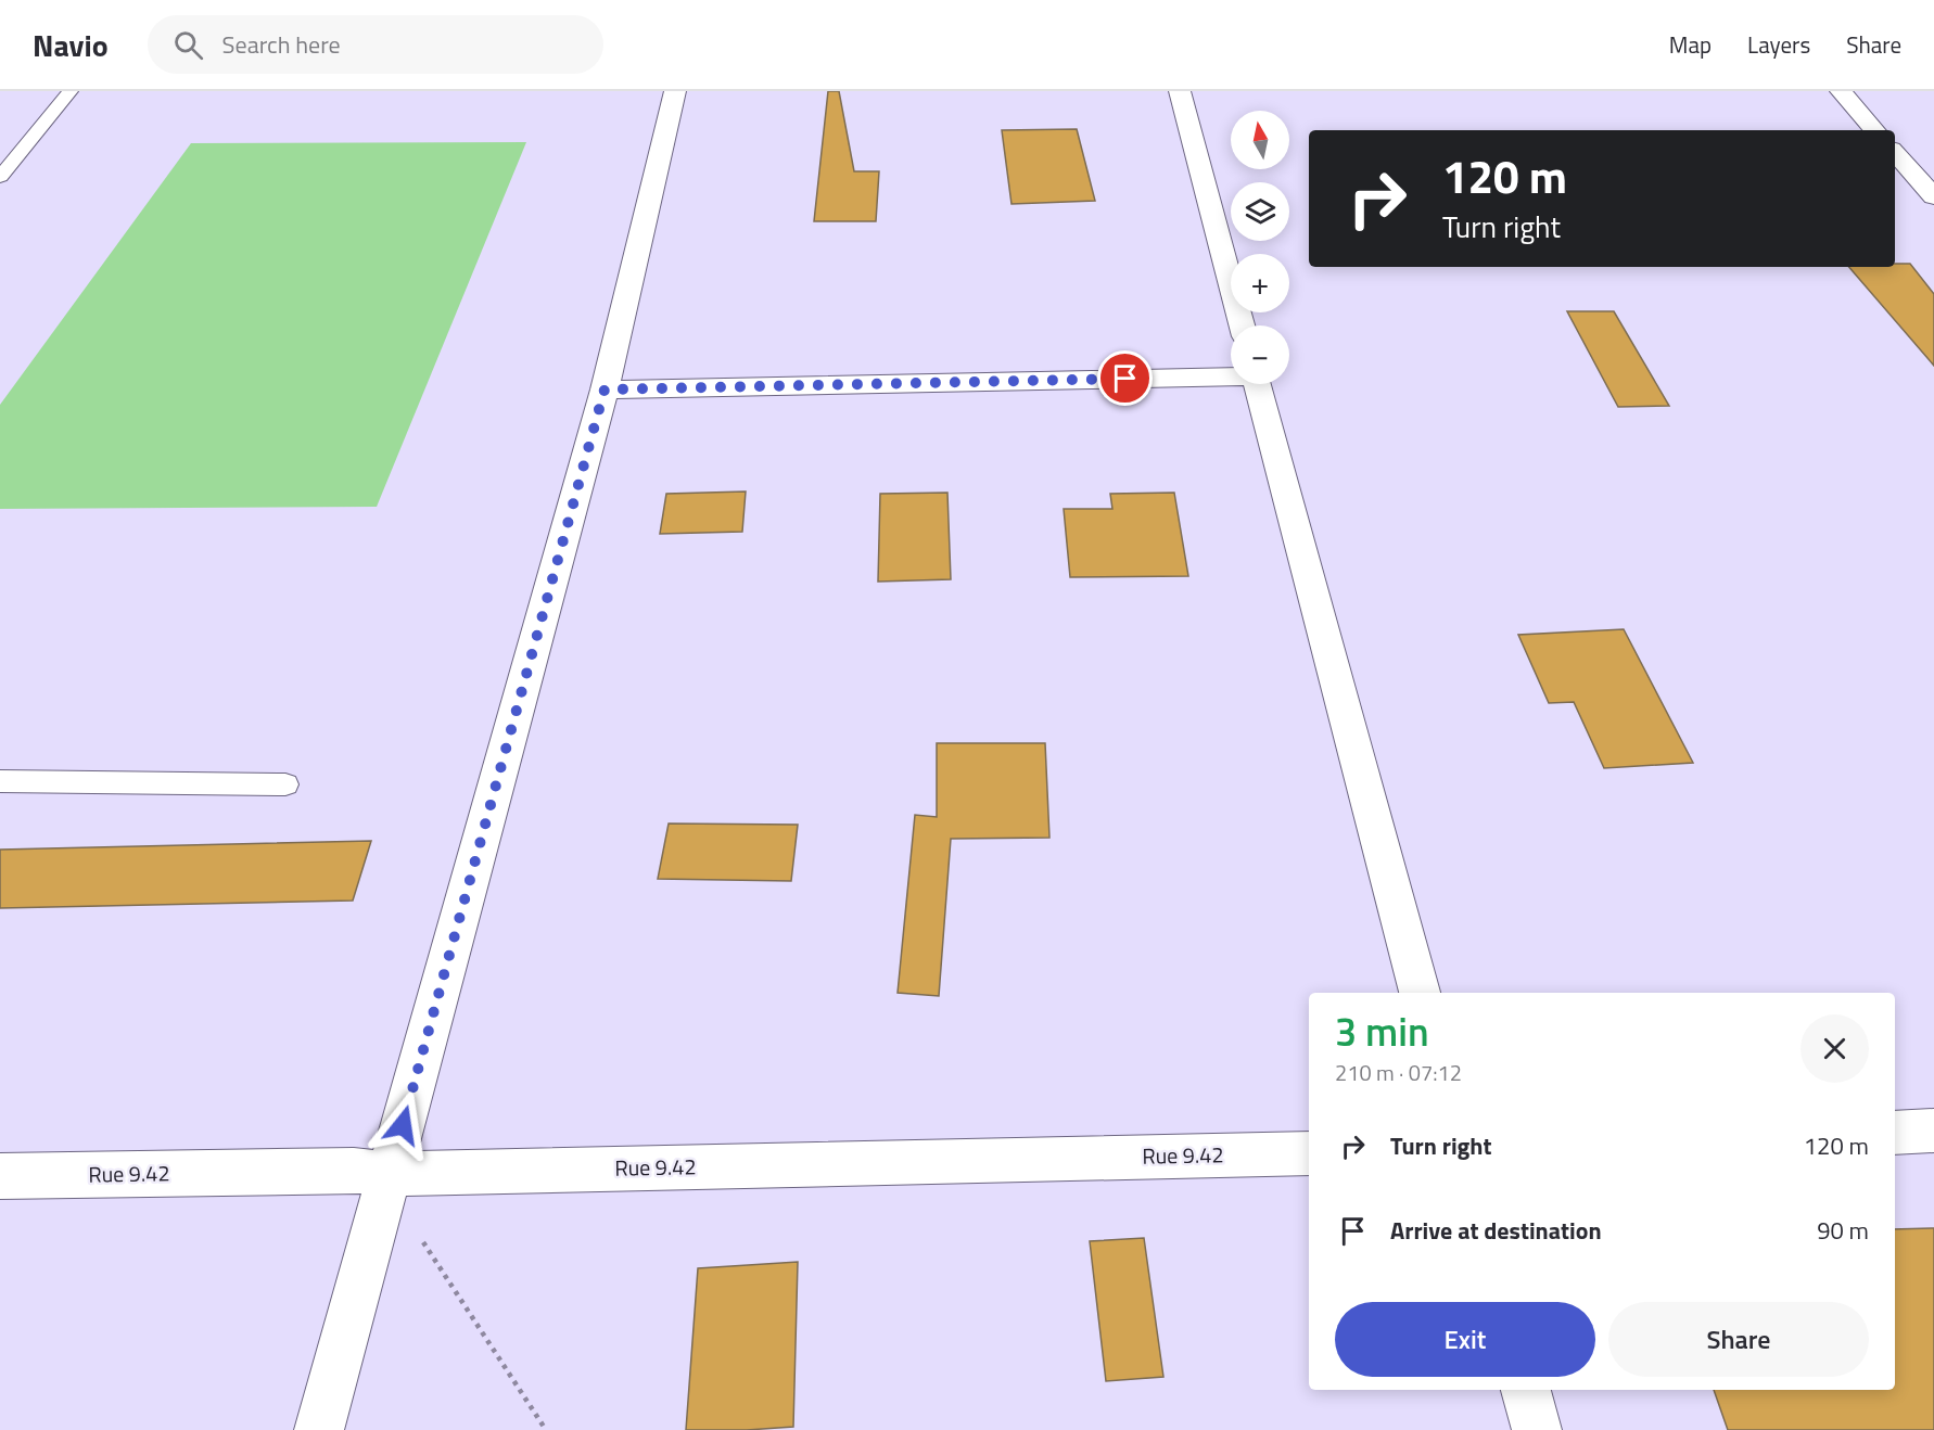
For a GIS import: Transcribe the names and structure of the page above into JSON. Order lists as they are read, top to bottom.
{
  "streets": {
    "street": ["Rue 9.42"]
  },
  "north": "top",
  "page": {
    "header": "Navio",
    "search": "Search here",
    "nav": ["Map", "Layers", "Share"],
    "map_buttons": ["+", "−"],
    "turn": ["120 m", "Turn right"],
    "heading": ["3 min", "210 m · 07:12"],
    "list": [
      {
        "name": "Turn right",
        "value": "120 m"
      },
      {
        "name": "Arrive at destination",
        "value": "90 m"
      }
    ],
    "buttons": ["Exit", "Share"]
  }
}
